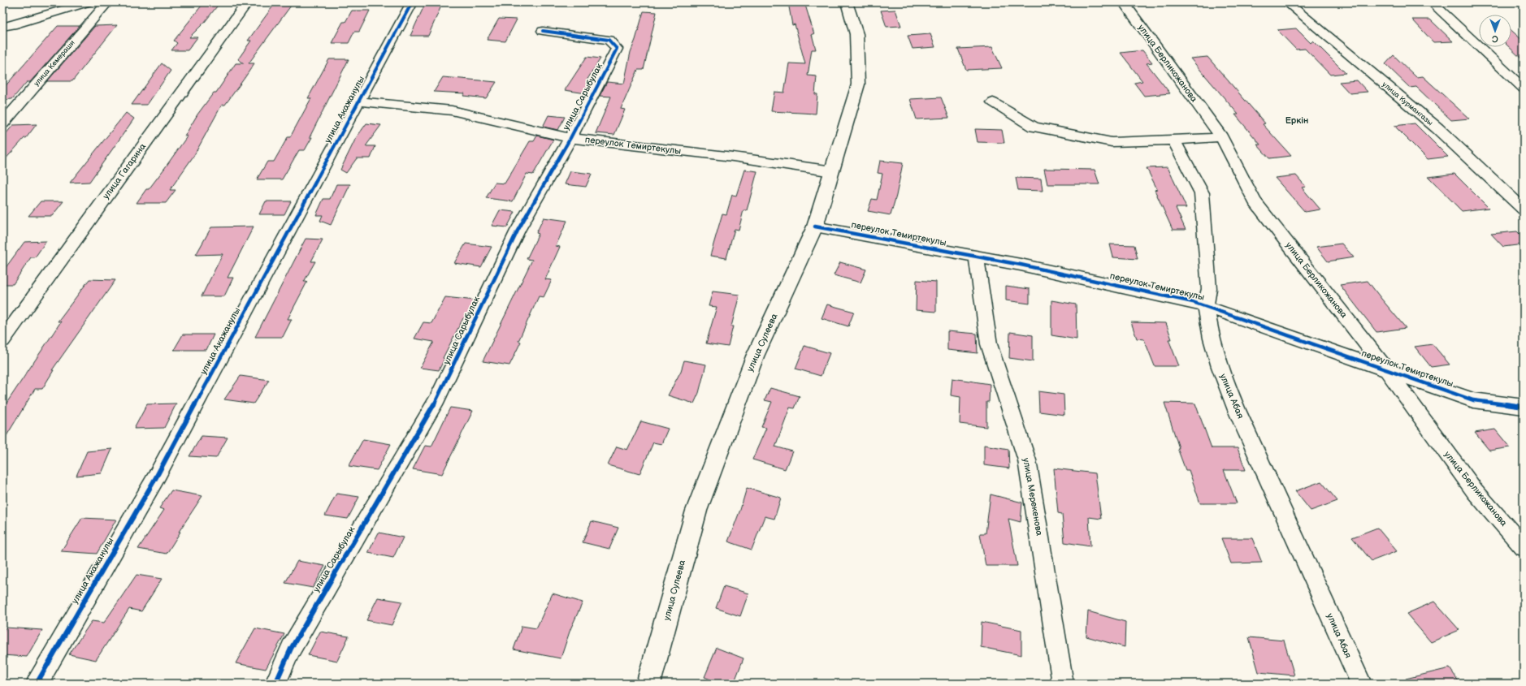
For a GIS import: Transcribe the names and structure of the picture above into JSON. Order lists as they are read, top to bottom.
{
  "streets": {
    "main road": ["улица Сулеева"],
    "street": [
      "улица Кемераши",
      "улица Берликожанова",
      "улица Сарыбулак",
      "улица Курмангазы",
      "улица Акажанулы",
      "переулок Темиртекулы",
      "улица Гагарина",
      "улица Абая",
      "улица Мерекенова"
    ]
  },
  "crossings": [
    ["улица Берликожанова", "переулок Темиртекулы"],
    ["улица Сарыбулак", "переулок Темиртекулы"],
    ["улица Акажанулы", "переулок Темиртекулы"],
    ["переулок Темиртекулы", "улица Сулеева"],
    ["переулок Темиртекулы", "улица Абая"],
    ["переулок Темиртекулы", "улица Мерекенова"]
  ],
  "districts": ["Еркін"],
  "north": "bottom"
}
